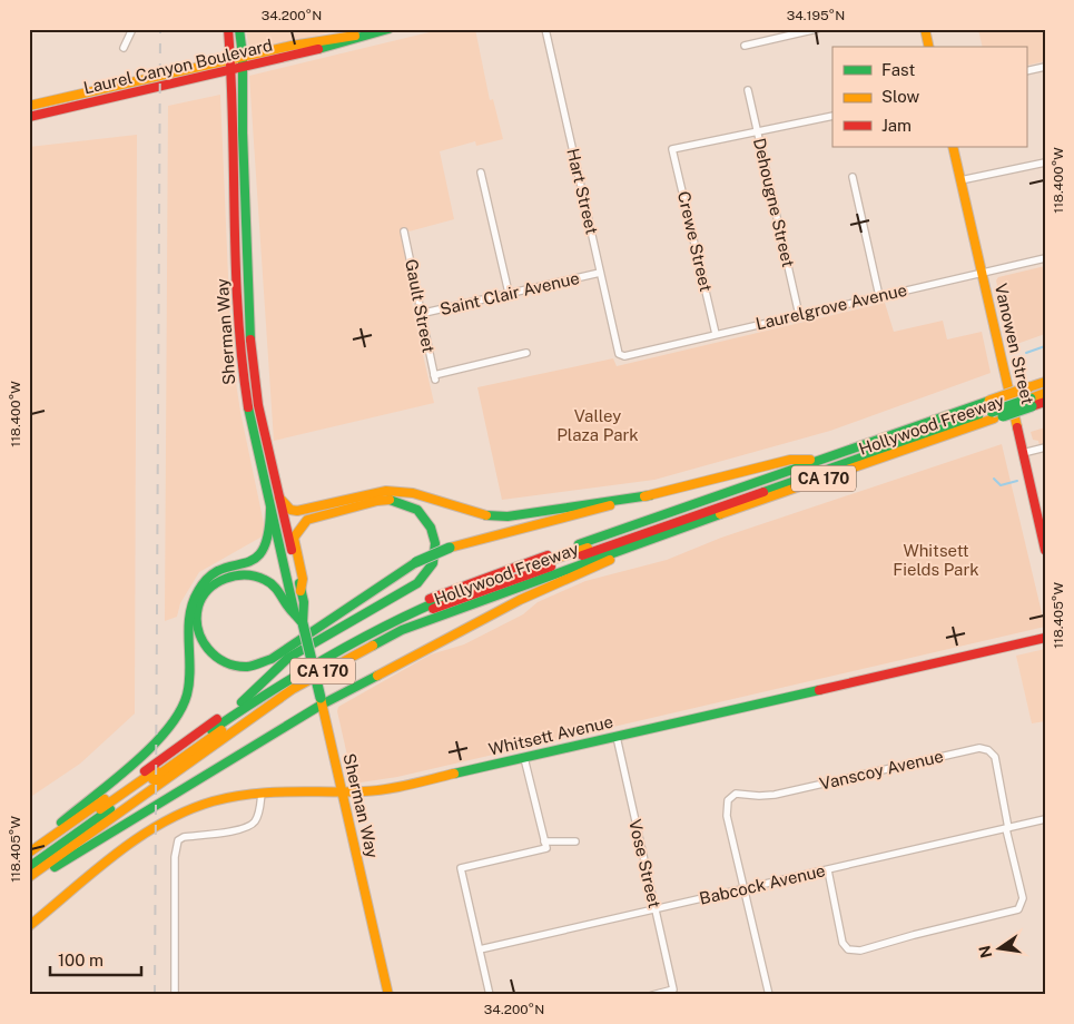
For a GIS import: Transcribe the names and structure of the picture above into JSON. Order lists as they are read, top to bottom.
{
  "streets": {
    "main road": [
      "Laurel Canyon Boulevard",
      "Sherman Way",
      "Vanowen Street",
      "Hollywood Freeway",
      "CA 170",
      "Whitsett Avenue"
    ],
    "street": [
      "Hart Street",
      "Dehougne Street",
      "Crewe Street",
      "Saint Clair Avenue",
      "Gault Street",
      "Laurelgrove Avenue",
      "Vanscoy Avenue",
      "Vose Street",
      "Babcock Avenue"
    ]
  },
  "crossings": [
    ["Laurel Canyon Boulevard", "Sherman Way"],
    ["Hart Street", "Saint Clair Avenue"],
    ["Hart Street", "Laurelgrove Avenue"],
    ["Dehougne Street", "Crewe Street"],
    ["Dehougne Street", "Laurelgrove Avenue"],
    ["Crewe Street", "Laurelgrove Avenue"],
    ["Saint Clair Avenue", "Gault Street"],
    ["Laurelgrove Avenue", "Vanowen Street"],
    ["Sherman Way", "Whitsett Avenue"],
    ["Whitsett Avenue", "Vose Street"],
    ["Vanscoy Avenue", "Babcock Avenue"],
    ["Vose Street", "Babcock Avenue"]
  ],
  "parks": ["Valley Plaza Park", "Whitsett Fields Park"],
  "legend": ["Fast", "Slow", "Jam"],
  "scale_bar": "100 m",
  "north": "left",
  "coordinates": [
    "34.200°N",
    "34.195°N",
    "118.400°W",
    "118.405°W"
  ]
}
